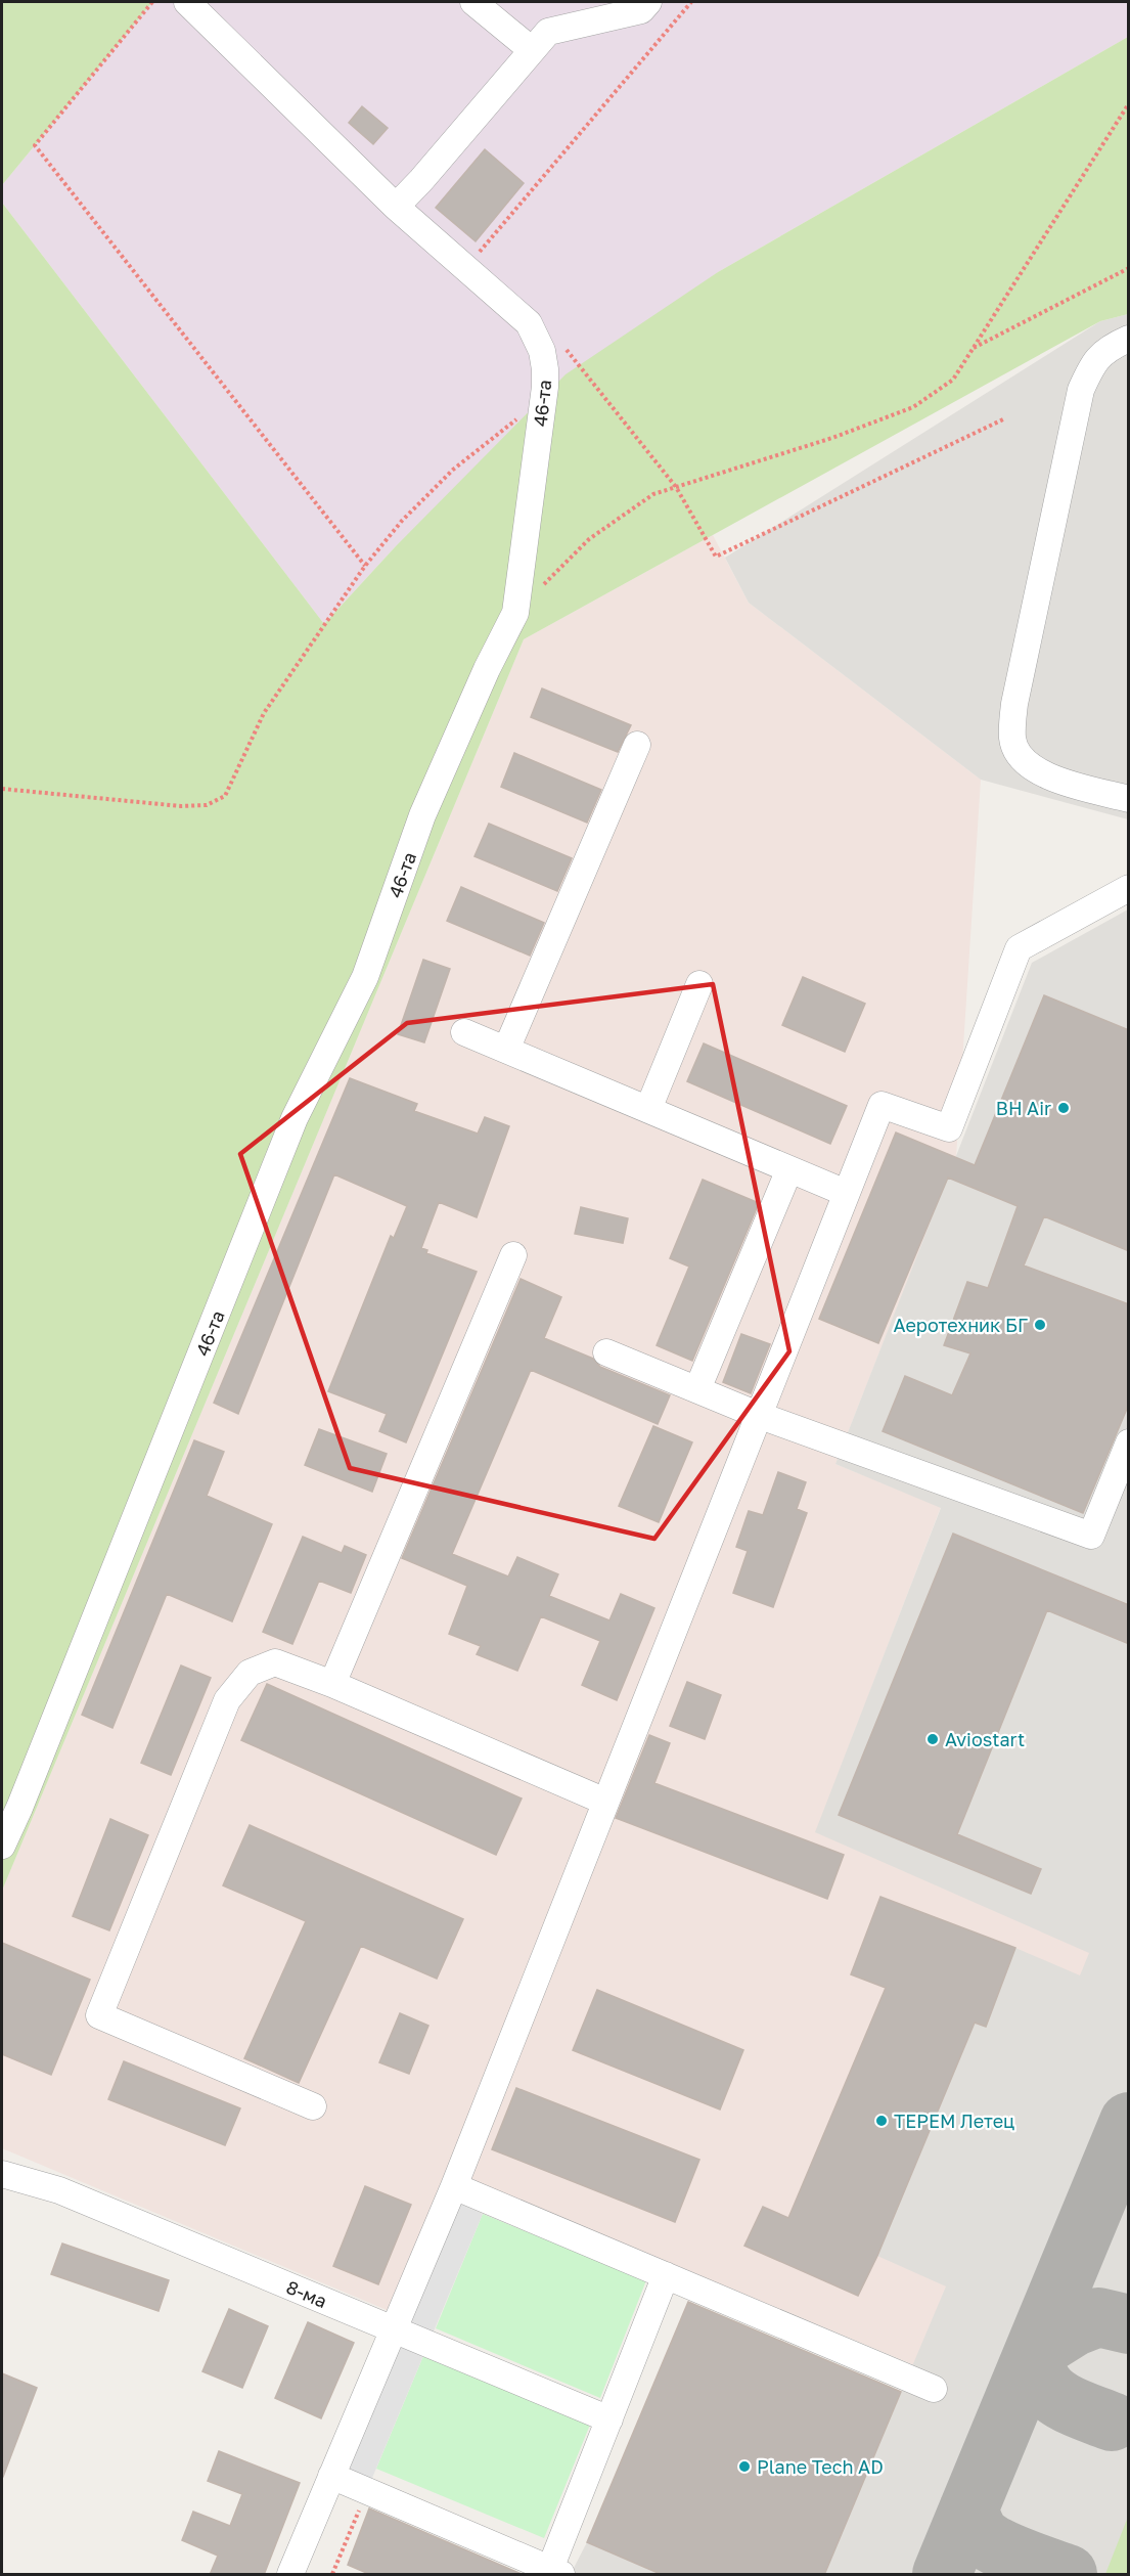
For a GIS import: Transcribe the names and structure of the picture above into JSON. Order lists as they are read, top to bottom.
{
  "streets": {
    "street": ["46-та", "8-ма"]
  },
  "places": [
    "BH Air",
    "Аеротехник БГ",
    "Aviostart",
    "ТЕРЕМ Летец",
    "Plane Tech AD"
  ]
}
